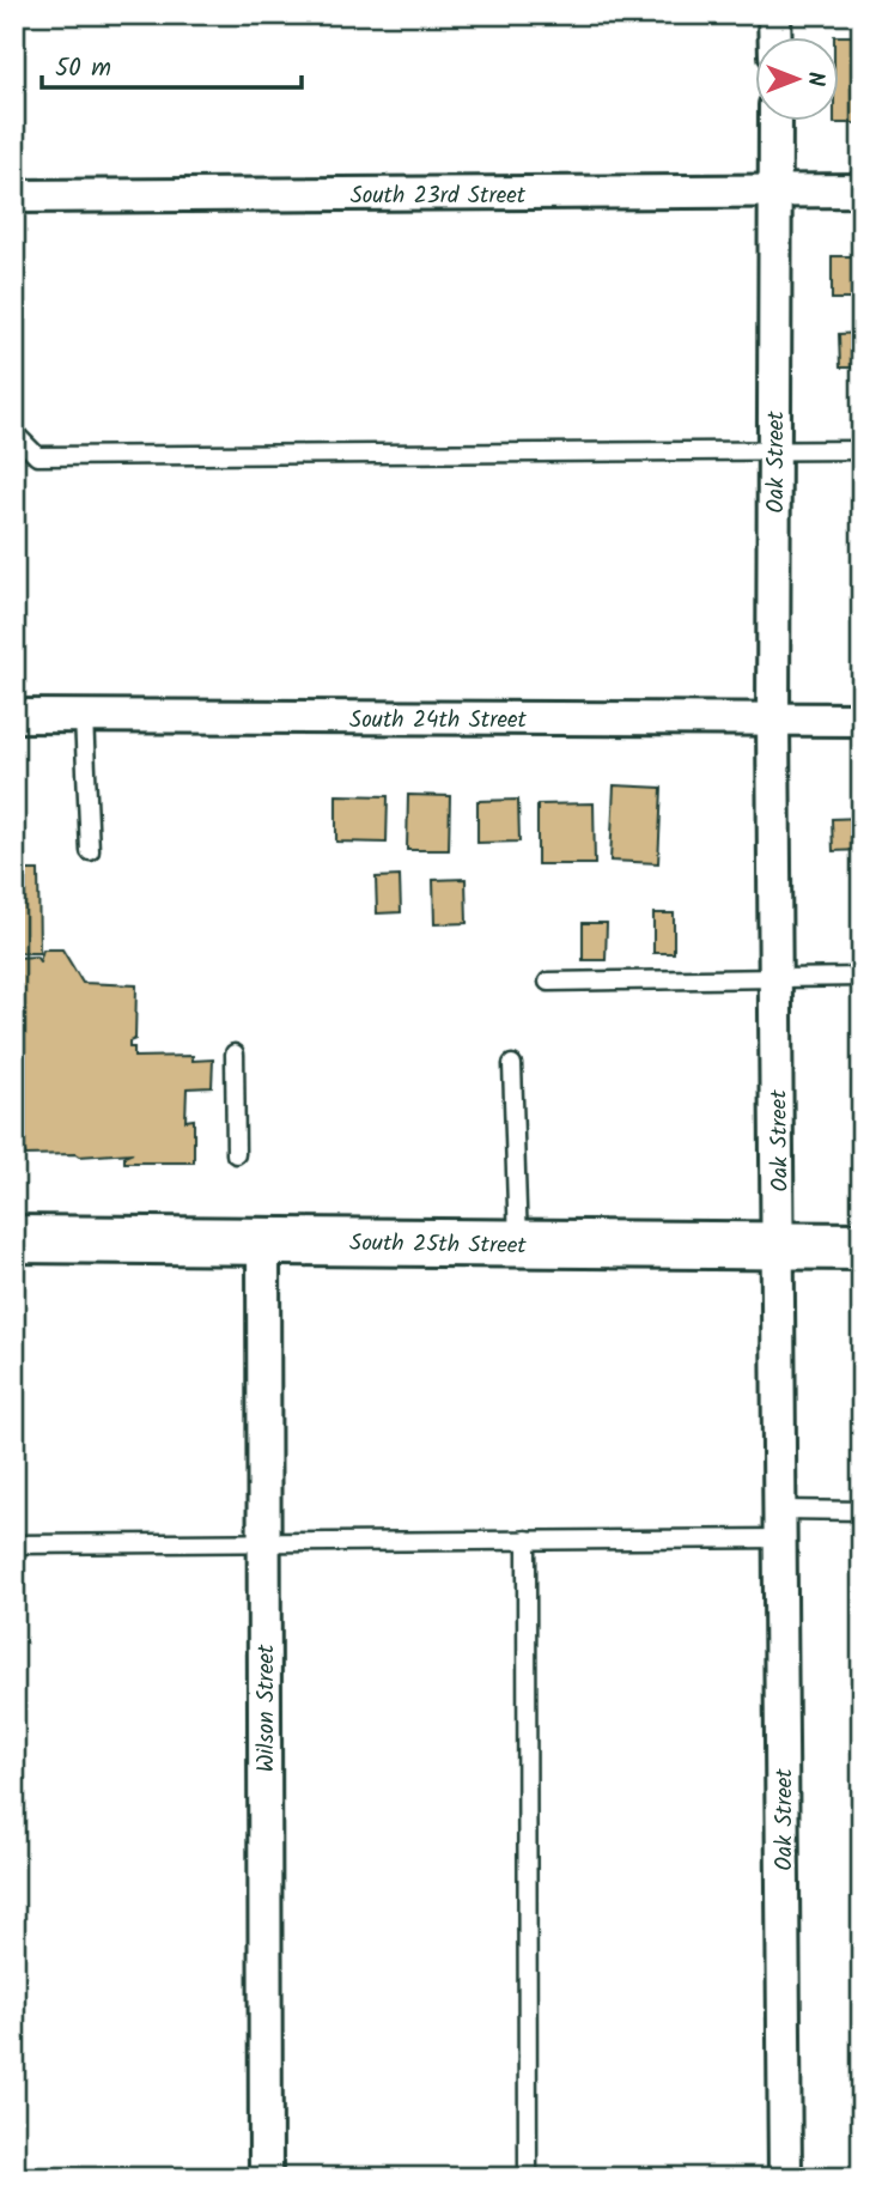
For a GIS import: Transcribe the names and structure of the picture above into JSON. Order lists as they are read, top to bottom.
{
  "streets": {
    "main road": ["South 25th Street"],
    "street": [
      "South 23rd Street",
      "Oak Street",
      "South 24th Street",
      "Wilson Street"
    ]
  },
  "crossings": [
    ["South 23rd Street", "Oak Street"],
    ["Oak Street", "South 24th Street"],
    ["Oak Street", "South 25th Street"],
    ["South 25th Street", "Wilson Street"]
  ],
  "scale_bar": "50 m",
  "north": "right"
}
